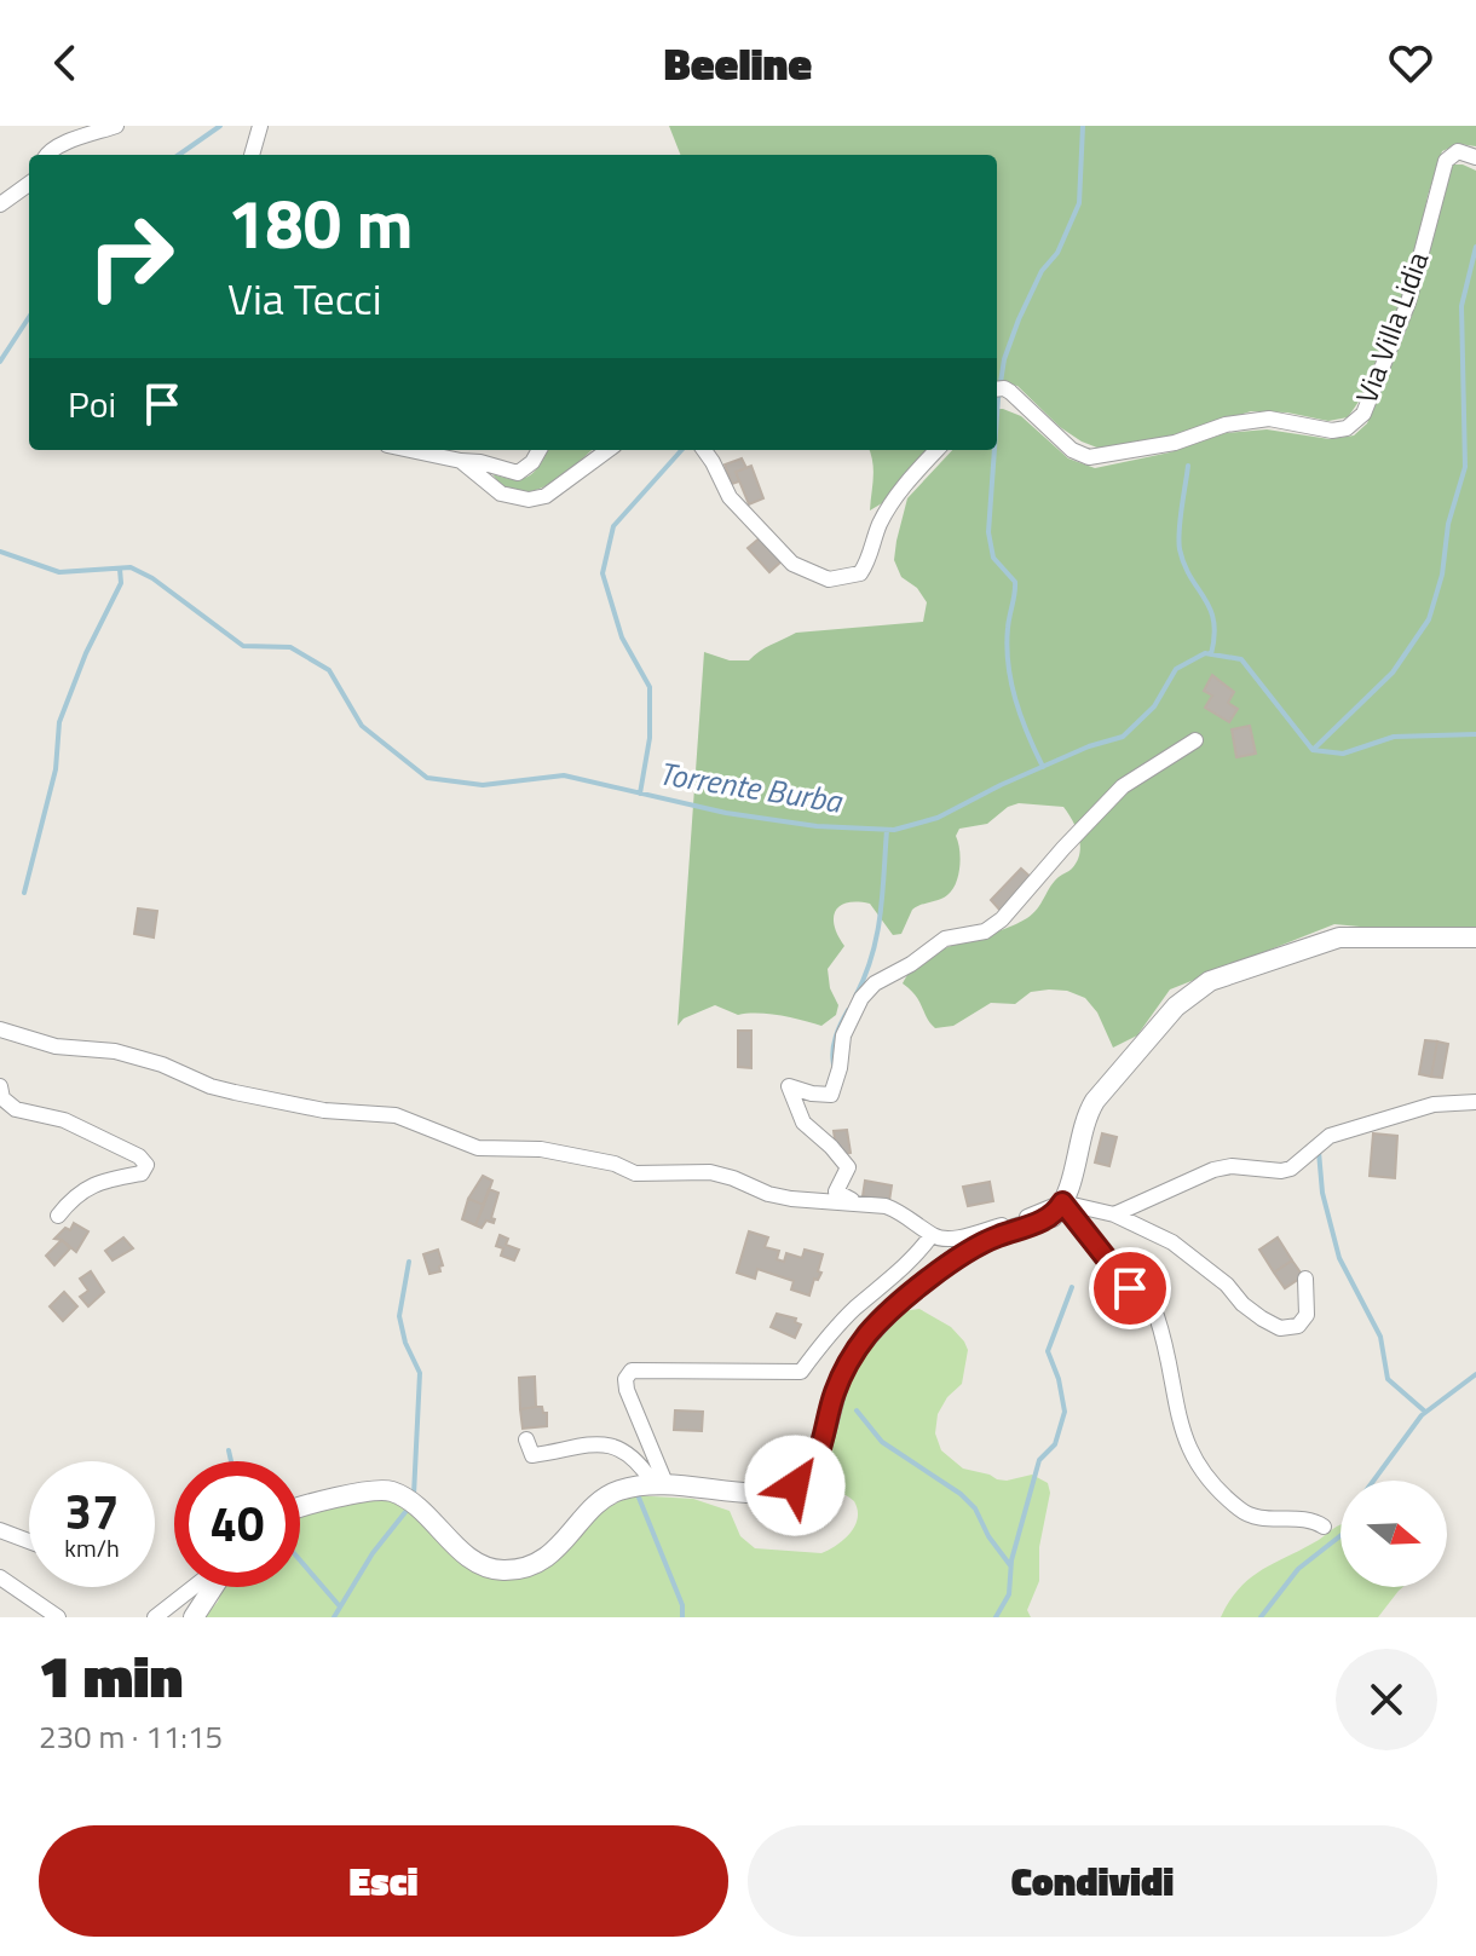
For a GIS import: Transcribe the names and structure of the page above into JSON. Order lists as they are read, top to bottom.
{
  "streets": {
    "street": ["Via Villa Lidia"]
  },
  "water": ["Torrente Burba"],
  "north": "right",
  "page": {
    "header": "Beeline",
    "turn": ["180 m", "Via Tecci"],
    "then": "Poi",
    "speed": "37 km/h",
    "limit": "40",
    "heading": ["1 min", "230 m · 11:15"],
    "buttons": ["Esci", "Condividi"]
  }
}
